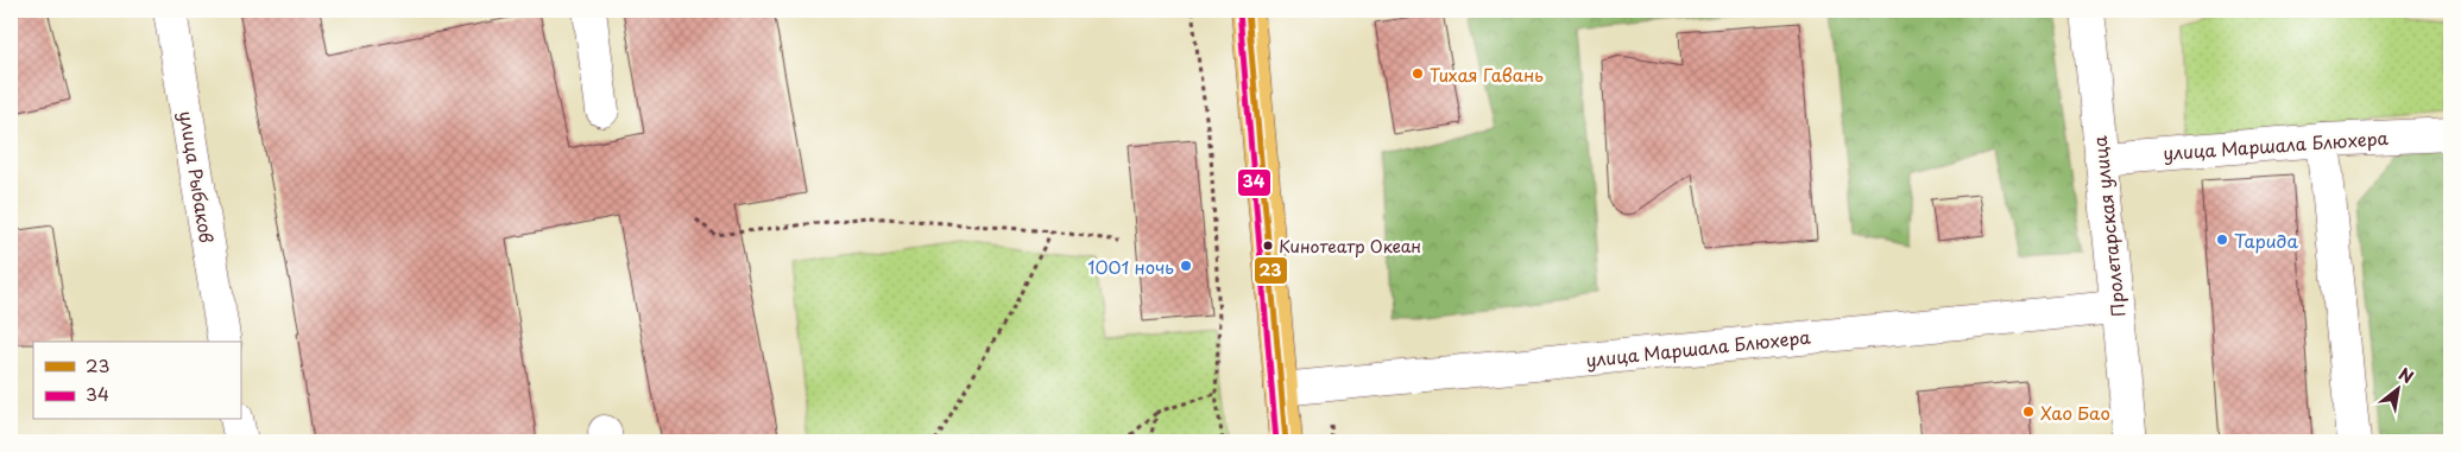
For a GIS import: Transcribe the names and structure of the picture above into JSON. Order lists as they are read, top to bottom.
{
  "streets": {
    "street": ["улица Маршала Блюхера", "улица Рыбаков", "Пролетарская улица"]
  },
  "crossings": [
    ["улица Маршала Блюхера", "Пролетарская улица"]
  ],
  "places": [
    "Тихая Гавань",
    "Тарида",
    "Кинотеатр Океан",
    "1001 ночь",
    "Хао Бао"
  ],
  "lines": ["transit line 23", "transit line 34"],
  "legend": ["23", "34"],
  "north": "top right"
}
